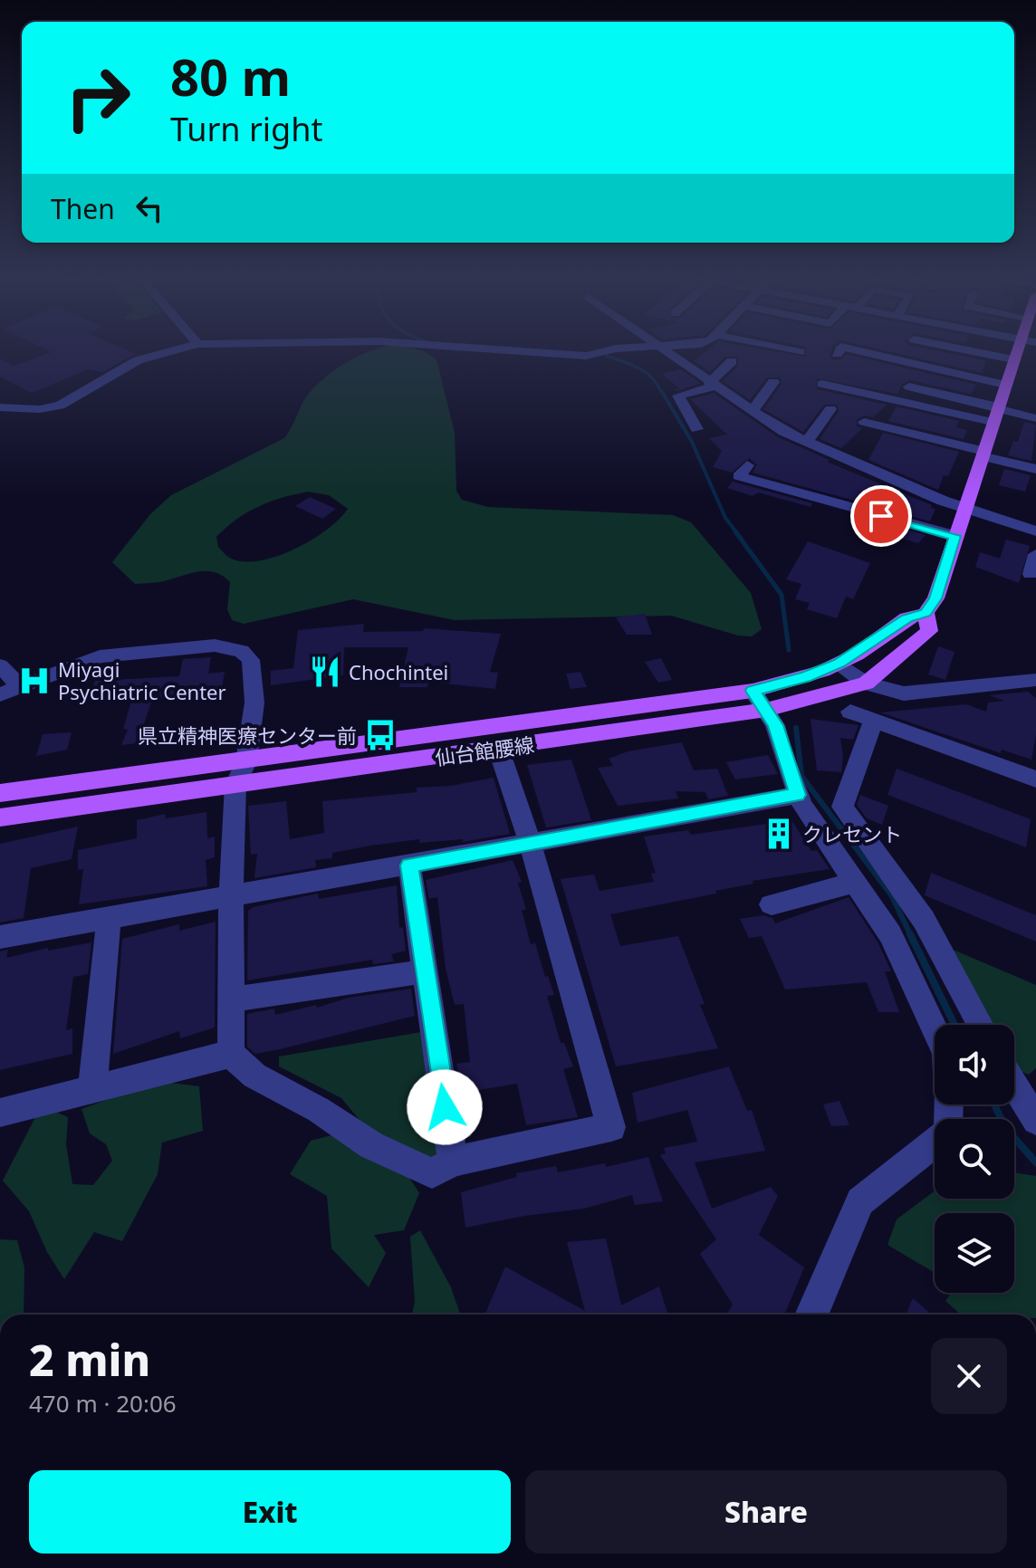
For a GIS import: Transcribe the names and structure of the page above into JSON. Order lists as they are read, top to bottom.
{
  "streets": {
    "main road": ["仙台館腰線"]
  },
  "places": {
    "restaurant": ["Chochintei"],
    "hospital": ["Miyagi Psychiatric Center"],
    "bus stop": ["県立精神医療センター前"],
    "building": ["クレセント"]
  },
  "page": {
    "turn": ["80 m", "Turn right"],
    "then": "Then",
    "heading": ["2 min", "470 m · 20:06"],
    "buttons": ["Exit", "Share"]
  }
}
